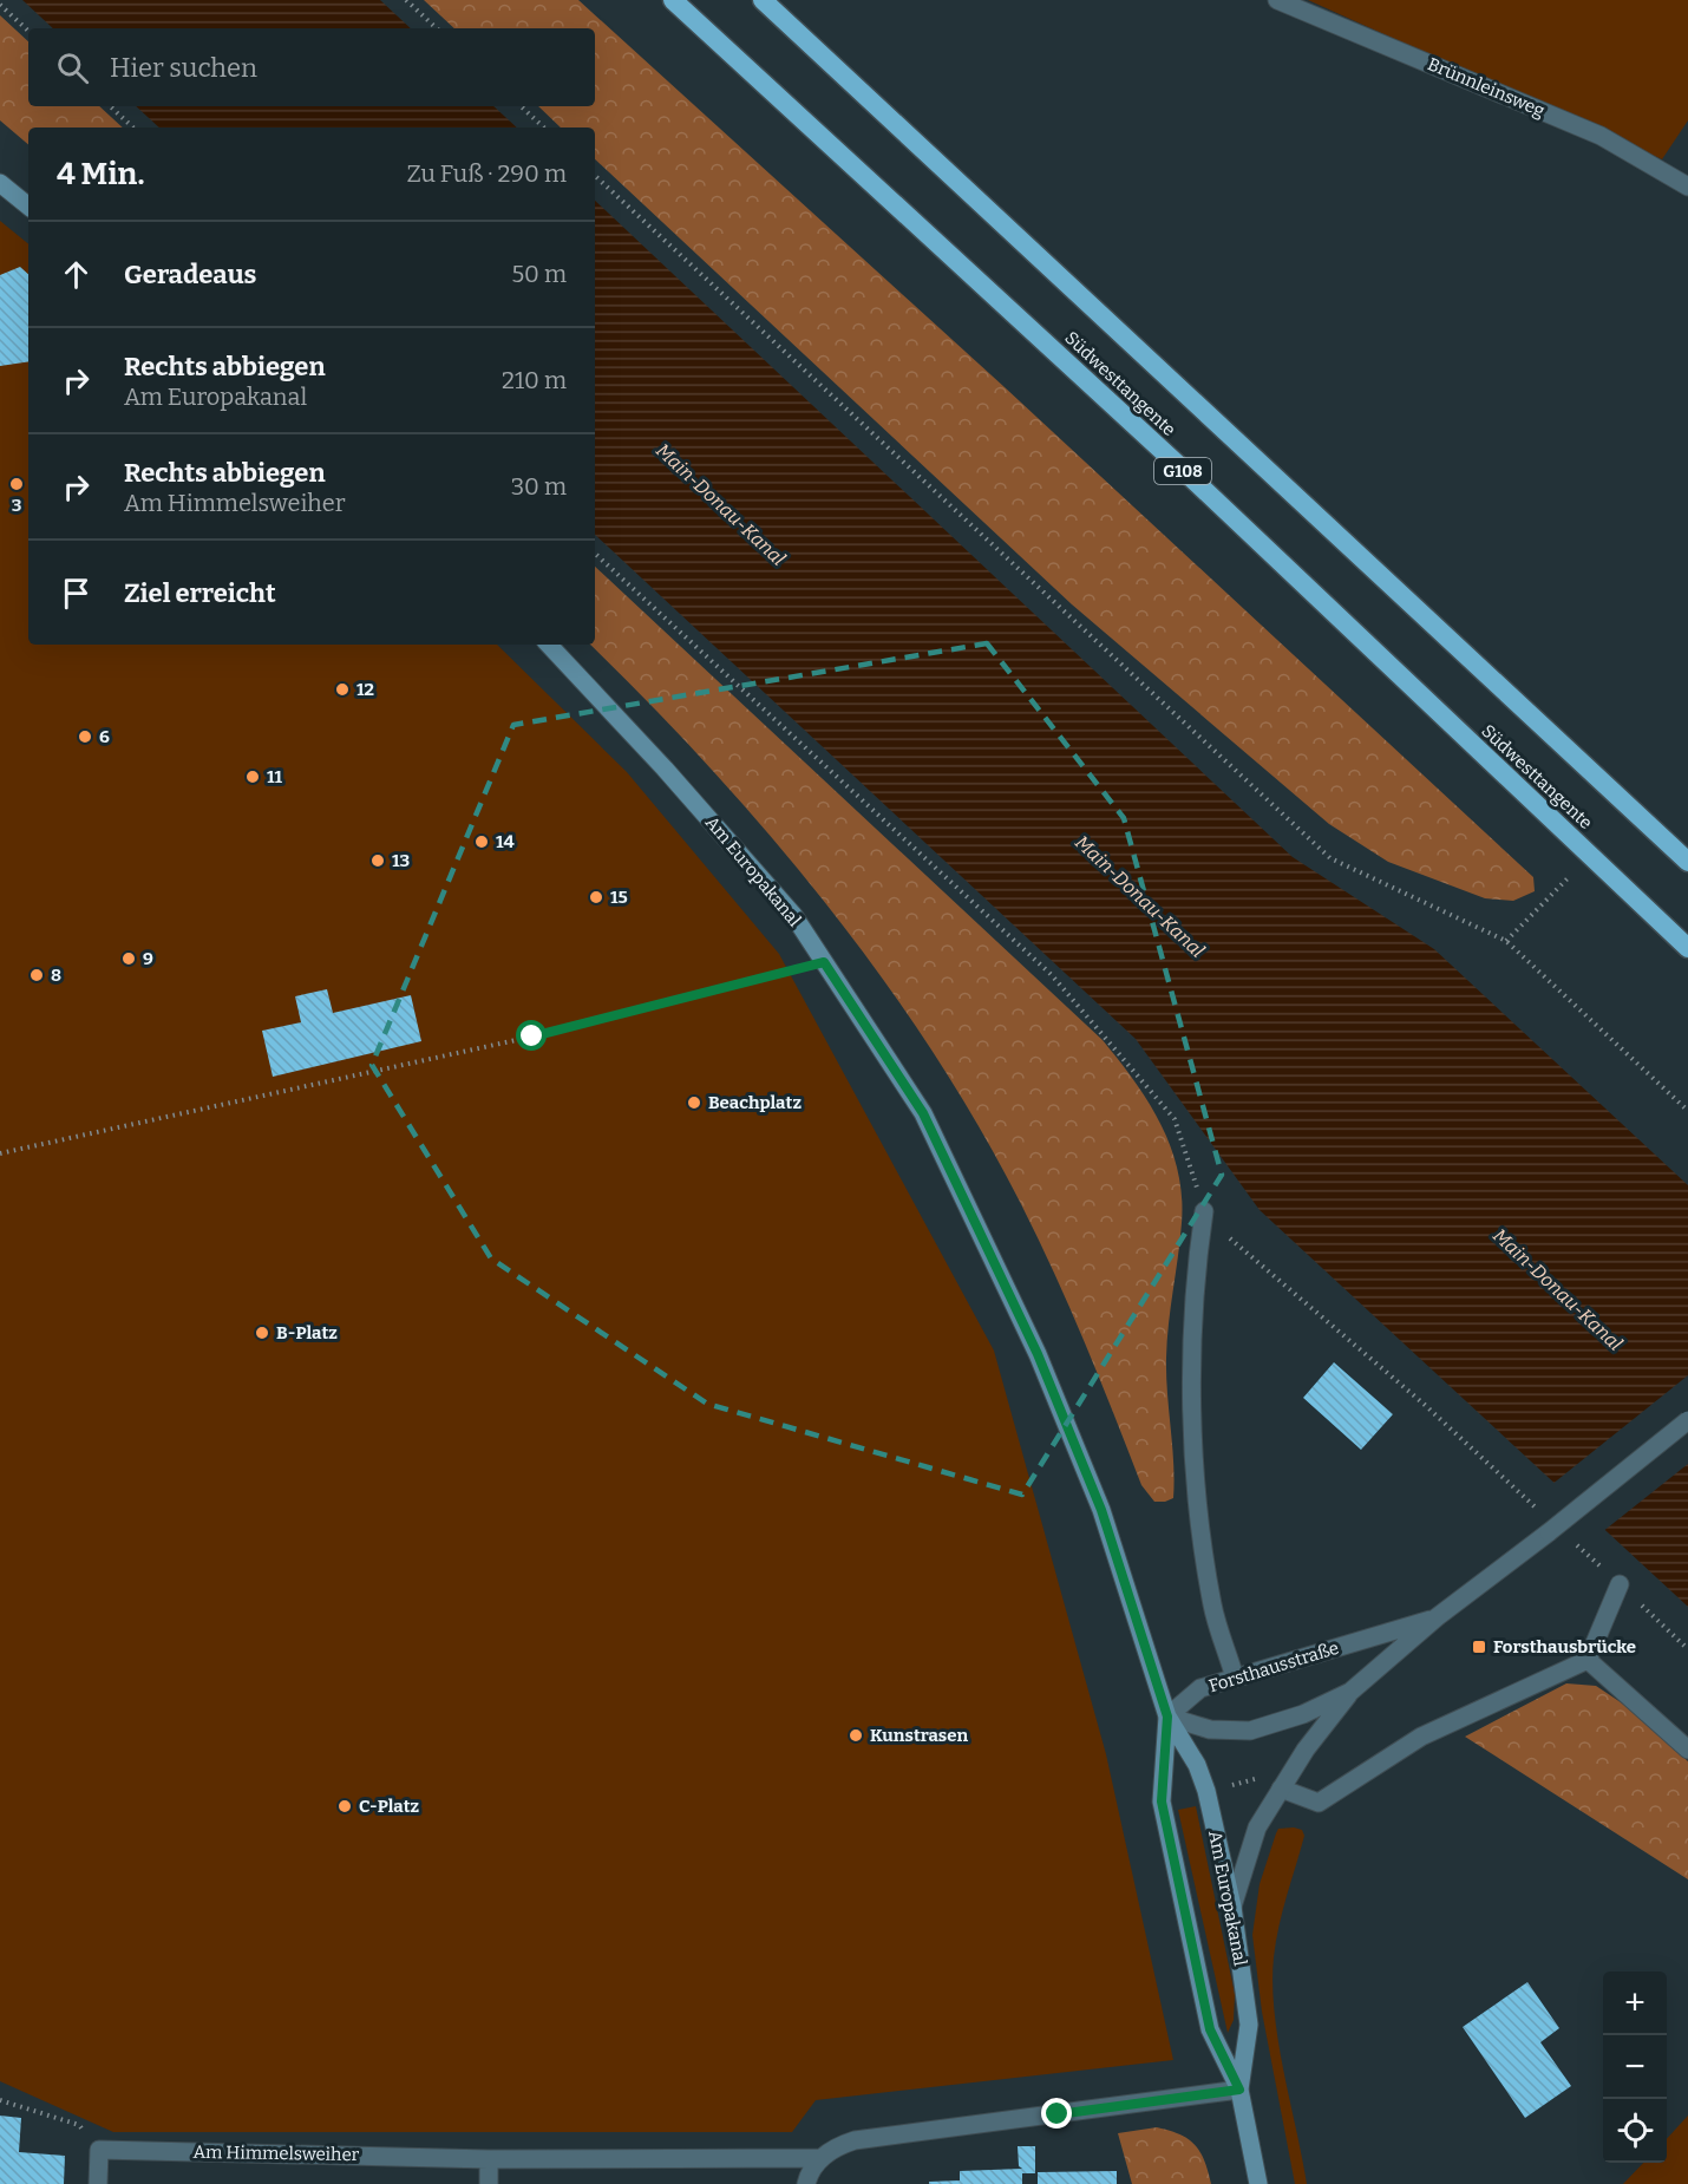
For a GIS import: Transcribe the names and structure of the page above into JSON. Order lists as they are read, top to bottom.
{
  "streets": {
    "highway": ["Südwesttangente", "G108"],
    "main road": ["Am Europakanal"],
    "street": ["Brünnleinsweg", "Forsthausstraße", "Am Himmelsweiher"]
  },
  "crossings": [
    ["Am Europakanal", "Forsthausstraße"]
  ],
  "water": ["Main-Donau-Kanal"],
  "places": {
    "other": [
      "3",
      "12",
      "6",
      "11",
      "14",
      "13",
      "15",
      "9",
      "8",
      "Beachplatz",
      "B-Platz",
      "Kunstrasen",
      "C-Platz"
    ],
    "transit": ["Forsthausbrücke"]
  },
  "page": {
    "search": "Hier suchen",
    "heading": ["4 Min.", "Zu Fuß · 290 m"],
    "list": [
      ["Geradeaus", "50 m"],
      ["Rechts abbiegen", "Am Europakanal", "210 m"],
      ["Rechts abbiegen", "Am Himmelsweiher", "30 m"],
      "Ziel erreicht"
    ],
    "map_buttons": ["+", "−"]
  }
}
